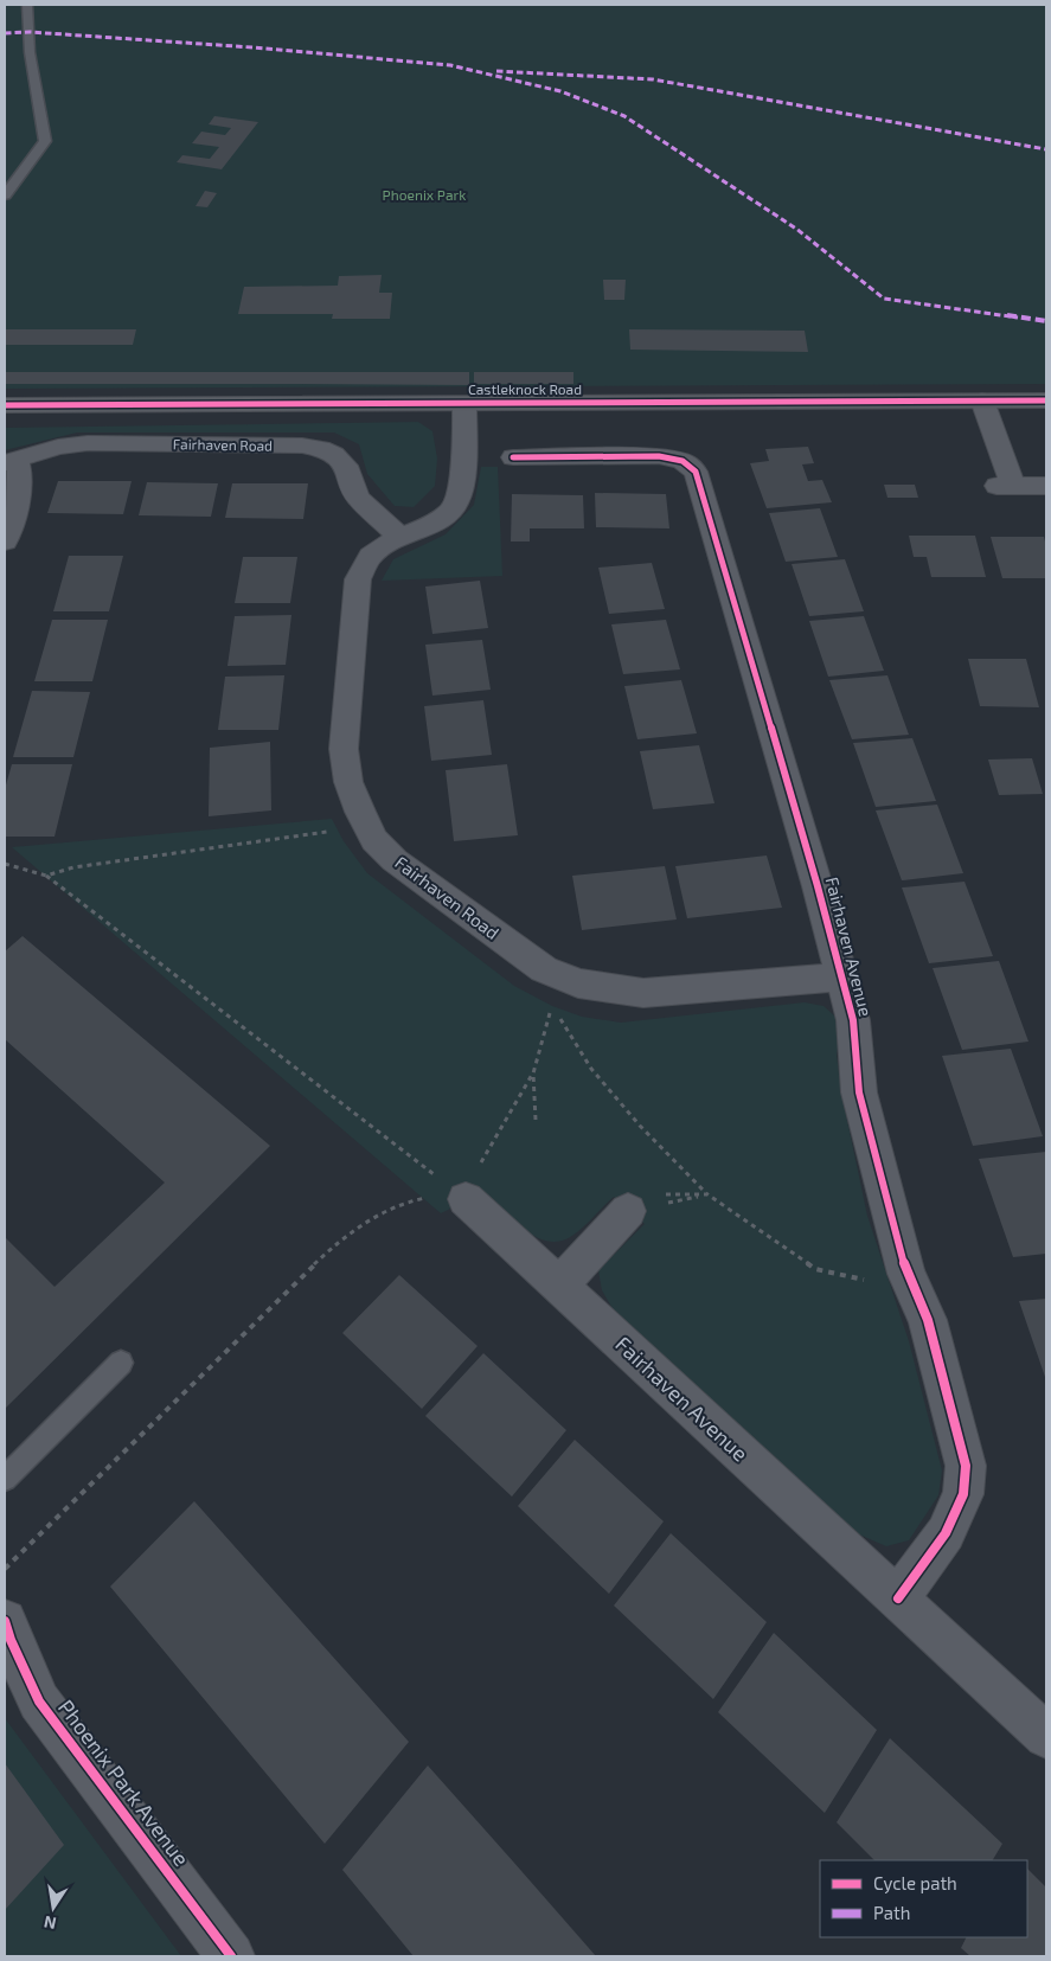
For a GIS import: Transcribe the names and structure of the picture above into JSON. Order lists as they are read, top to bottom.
{
  "streets": {
    "main road": ["Castleknock Road"],
    "street": ["Fairhaven Road", "Fairhaven Avenue", "Phoenix Park Avenue"]
  },
  "crossings": [
    ["Castleknock Road", "Fairhaven Road"],
    ["Fairhaven Road", "Fairhaven Avenue"]
  ],
  "parks": ["Phoenix Park"],
  "legend": ["Cycle path", "Path"],
  "north": "bottom"
}
